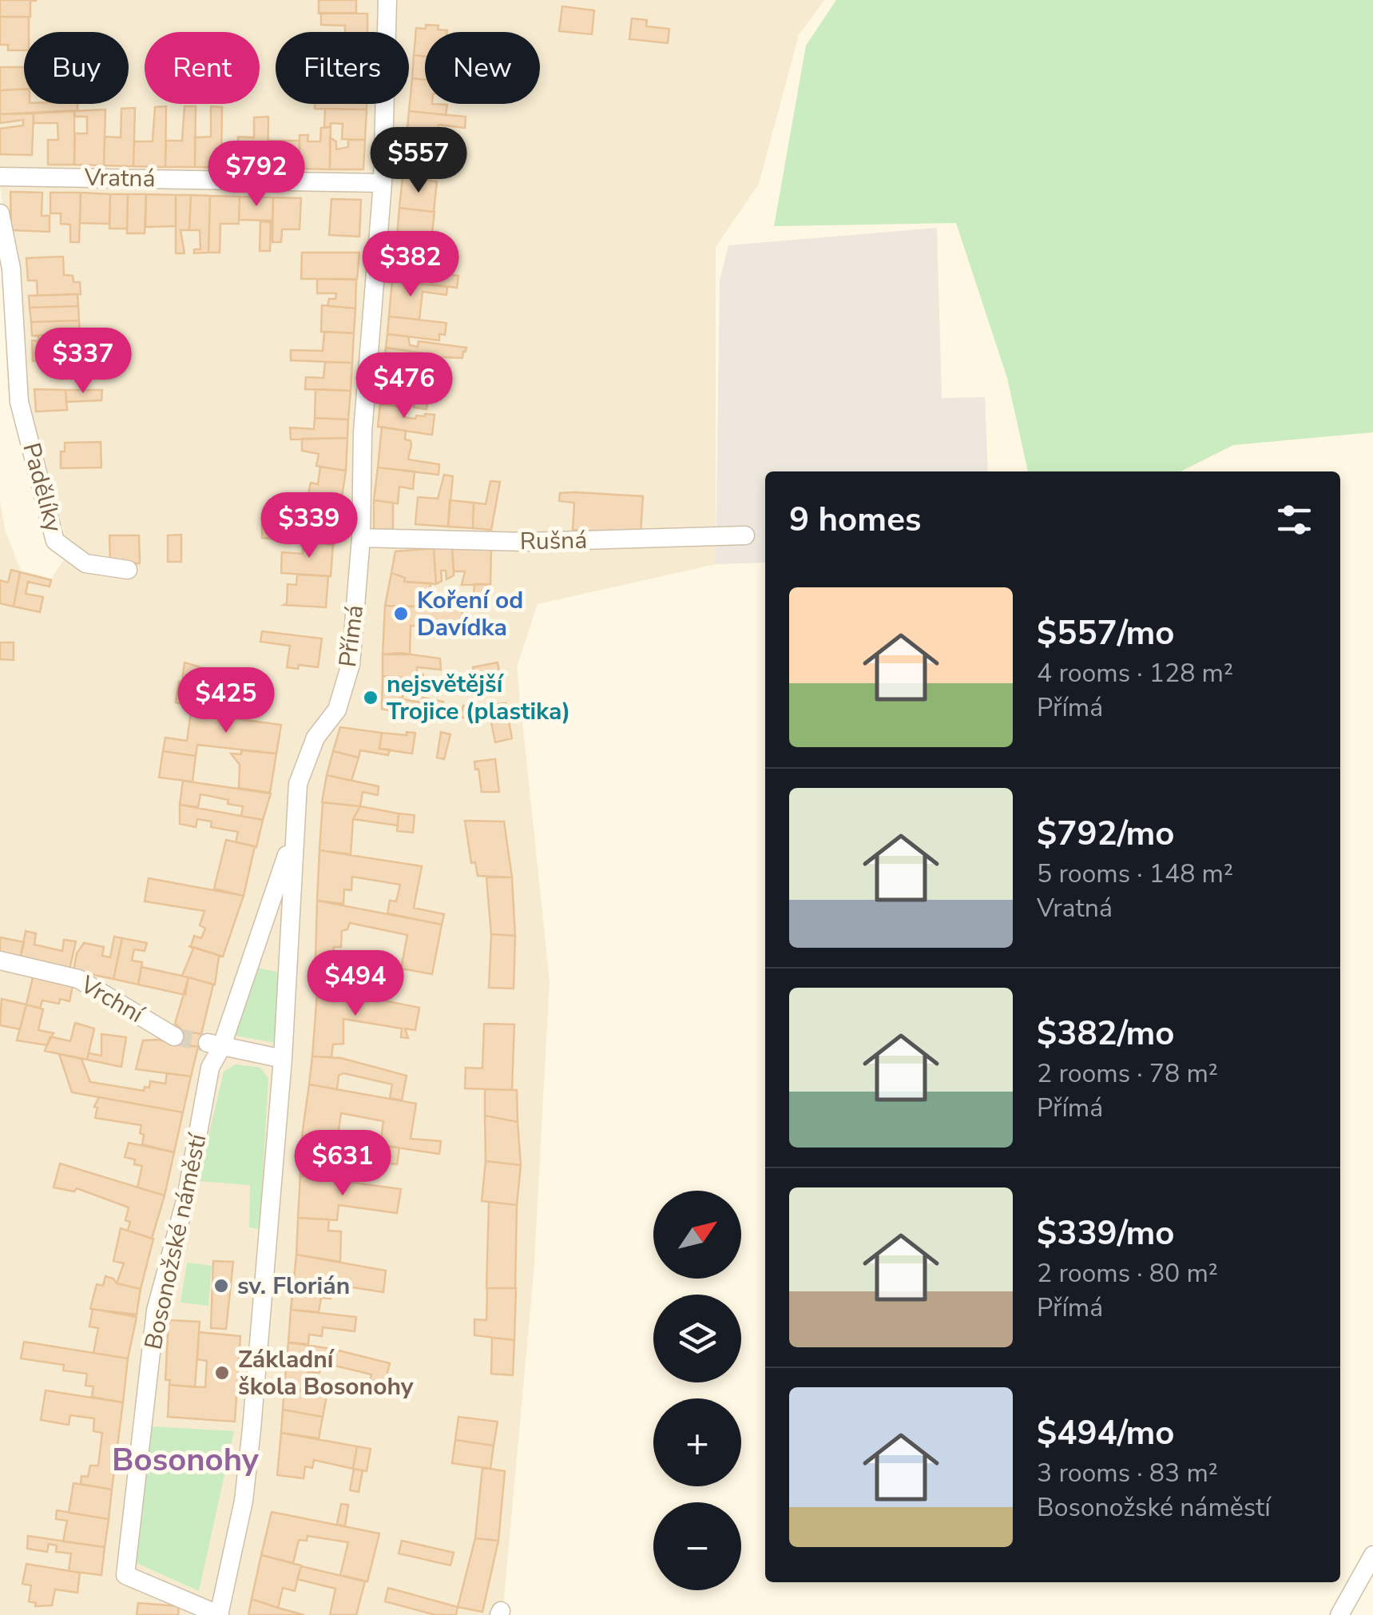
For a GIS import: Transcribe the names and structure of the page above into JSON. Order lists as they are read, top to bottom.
{
  "streets": {
    "street": [
      "Vratná",
      "Padělíky",
      "Rušná",
      "Přímá",
      "Vrchní",
      "Bosonožské náměstí"
    ]
  },
  "crossings": [
    ["Vratná", "Přímá"],
    ["Rušná", "Přímá"],
    ["Přímá", "Bosonožské náměstí"]
  ],
  "districts": ["Bosonohy"],
  "places": [
    "Koření od Davídka",
    "nejsvětější Trojice (plastika)",
    "sv. Florián",
    "Základní škola Bosonohy"
  ],
  "north": "top right",
  "page": {
    "chip": [
      "Buy",
      "Rent",
      "Filters",
      "New"
    ],
    "price": [
      "$557",
      "$792",
      "$382",
      "$337",
      "$476",
      "$339",
      "$425",
      "$494",
      "$631"
    ],
    "heading": "9 homes",
    "list": [
      {
        "name": "$557/mo",
        "note": "4 rooms · 128 m² · Přímá"
      },
      {
        "name": "$792/mo",
        "note": "5 rooms · 148 m² · Vratná"
      },
      {
        "name": "$382/mo",
        "note": "2 rooms · 78 m² · Přímá"
      },
      {
        "name": "$339/mo",
        "note": "2 rooms · 80 m² · Přímá"
      },
      {
        "name": "$494/mo",
        "note": "3 rooms · 83 m² · Bosonožské náměstí"
      }
    ],
    "map_buttons": ["+", "−"]
  }
}
